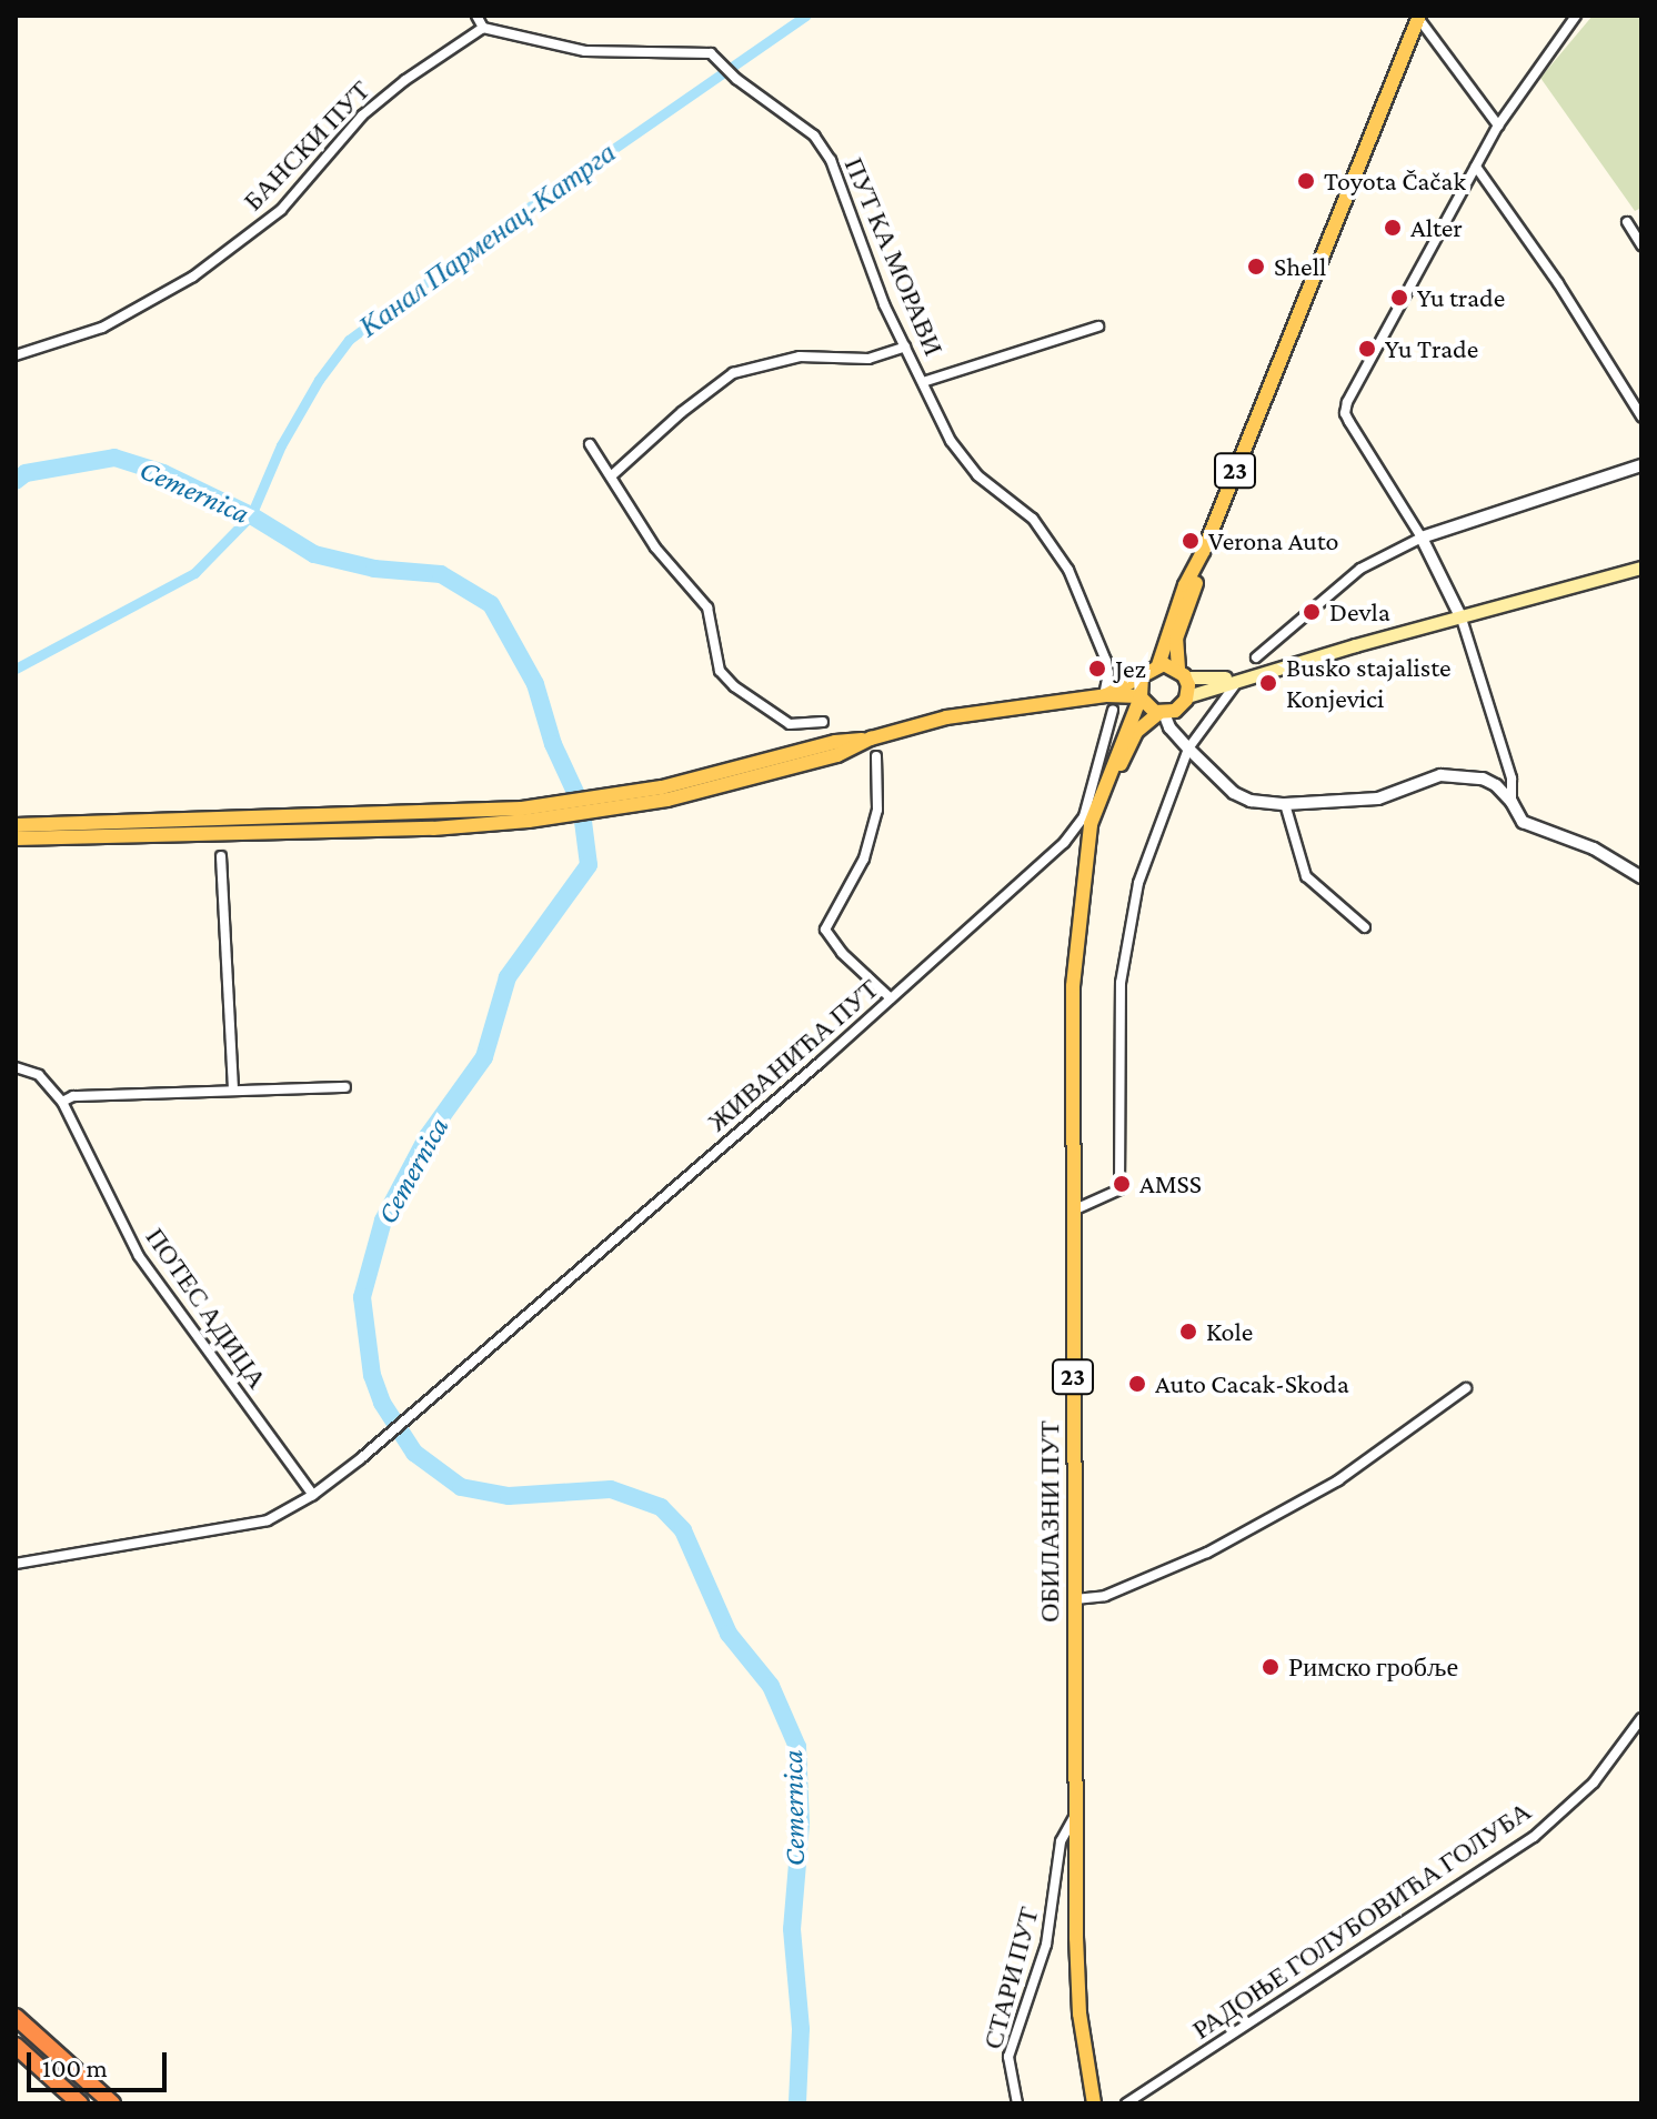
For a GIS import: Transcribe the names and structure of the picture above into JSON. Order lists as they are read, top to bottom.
{
  "streets": {
    "main road": ["23", "ОБИЛАЗНИ ПУТ"],
    "street": [
      "БАНСКИ ПУТ",
      "ПУТ КА МОРАВИ",
      "ЖИВАНИЋА ПУТ",
      "ПОТЕС АДИЦА",
      "РАДОЊЕ ГОЛУБОВИЋА ГОЛУБА",
      "СТАРИ ПУТ"
    ]
  },
  "crossings": [
    ["БАНСКИ ПУТ", "ПУТ КА МОРАВИ"],
    ["ПУТ КА МОРАВИ", "ЖИВАНИЋА ПУТ"],
    ["23", "ЖИВАНИЋА ПУТ"],
    ["23", "ОБИЛАЗНИ ПУТ"],
    ["ЖИВАНИЋА ПУТ", "ПОТЕС АДИЦА"],
    ["ЖИВАНИЋА ПУТ", "ОБИЛАЗНИ ПУТ"],
    ["ОБИЛАЗНИ ПУТ", "СТАРИ ПУТ"]
  ],
  "water": ["Канал Парменац-Катрга", "Cemernica"],
  "places": [
    "Toyota Čačak",
    "Alter",
    "Shell",
    "Yu trade",
    "Yu Trade",
    "Verona Auto",
    "Devla",
    "Jez",
    "Busko stajaliste Konjevici",
    "AMSS",
    "Kole",
    "Auto Cacak-Skoda",
    "Римско гробље"
  ],
  "scale_bar": "100 m"
}
